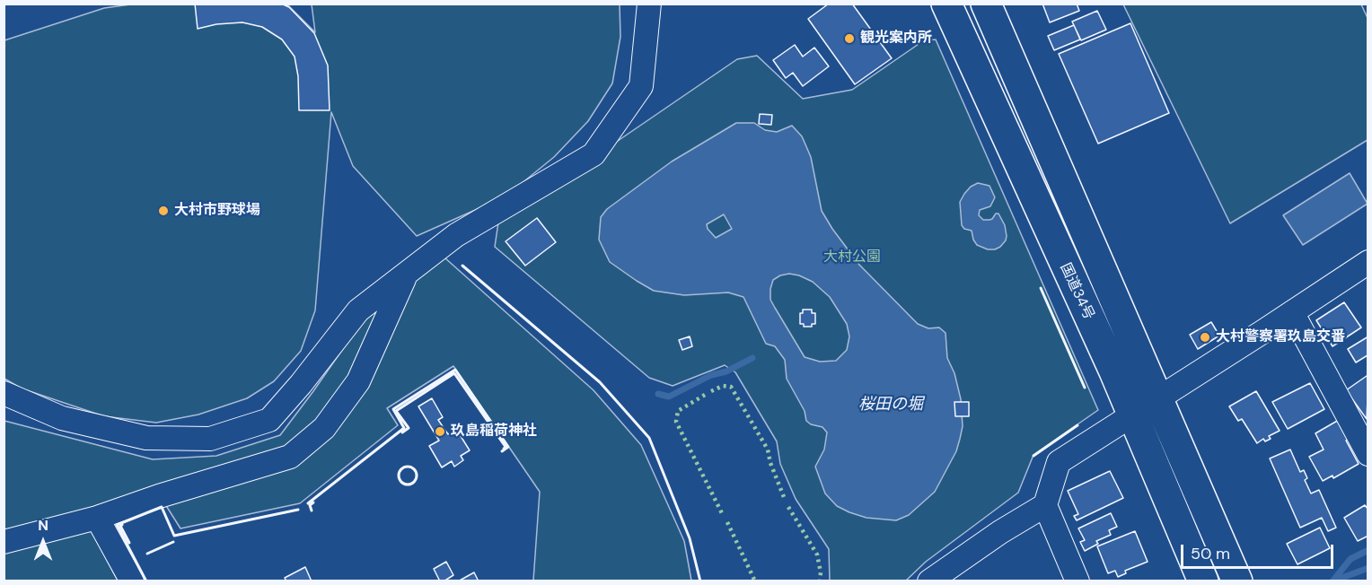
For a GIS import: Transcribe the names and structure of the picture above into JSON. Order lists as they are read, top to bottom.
{
  "streets": {
    "highway": ["国道34号"]
  },
  "water": ["桜田の堀"],
  "parks": ["大村公園"],
  "places": [
    "観光案内所",
    "大村市野球場",
    "大村警察署玖島交番",
    "玖島稲荷神社"
  ],
  "scale_bar": "50 m",
  "north": "top"
}
